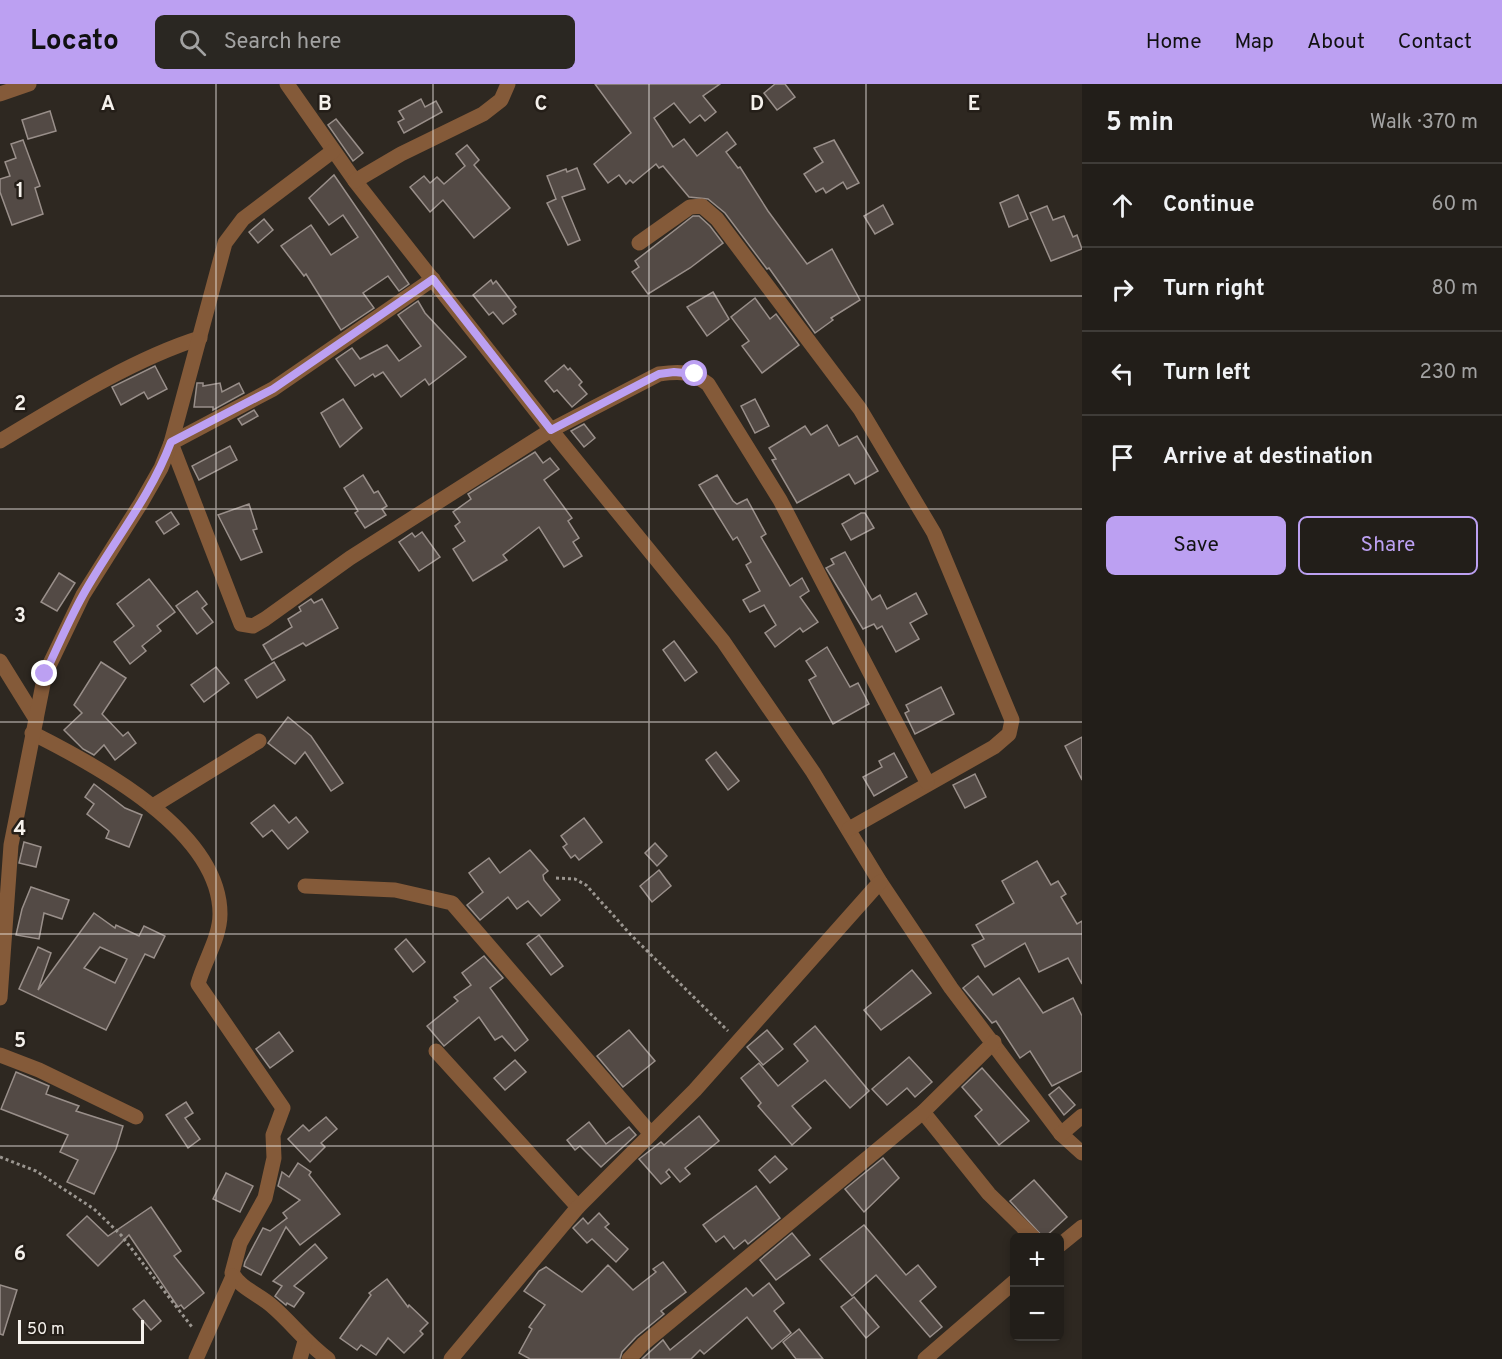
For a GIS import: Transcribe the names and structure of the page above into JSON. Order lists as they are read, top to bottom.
{
  "scale_bar": "50 m",
  "page": {
    "header": "Locato",
    "search": "Search here",
    "nav": [
      "Home",
      "Map",
      "About",
      "Contact"
    ],
    "heading": ["5 min", "Walk · 370 m"],
    "list": [
      ["Continue", "60 m"],
      ["Turn right", "80 m"],
      ["Turn left", "230 m"],
      "Arrive at destination"
    ],
    "buttons": ["Save", "Share"],
    "map_buttons": ["+", "−"],
    "scale": "50 m"
  },
  "grid": {
    "columns": [
      "A",
      "B",
      "C",
      "D",
      "E"
    ],
    "rows": [
      "1",
      "2",
      "3",
      "4",
      "5",
      "6"
    ]
  }
}
